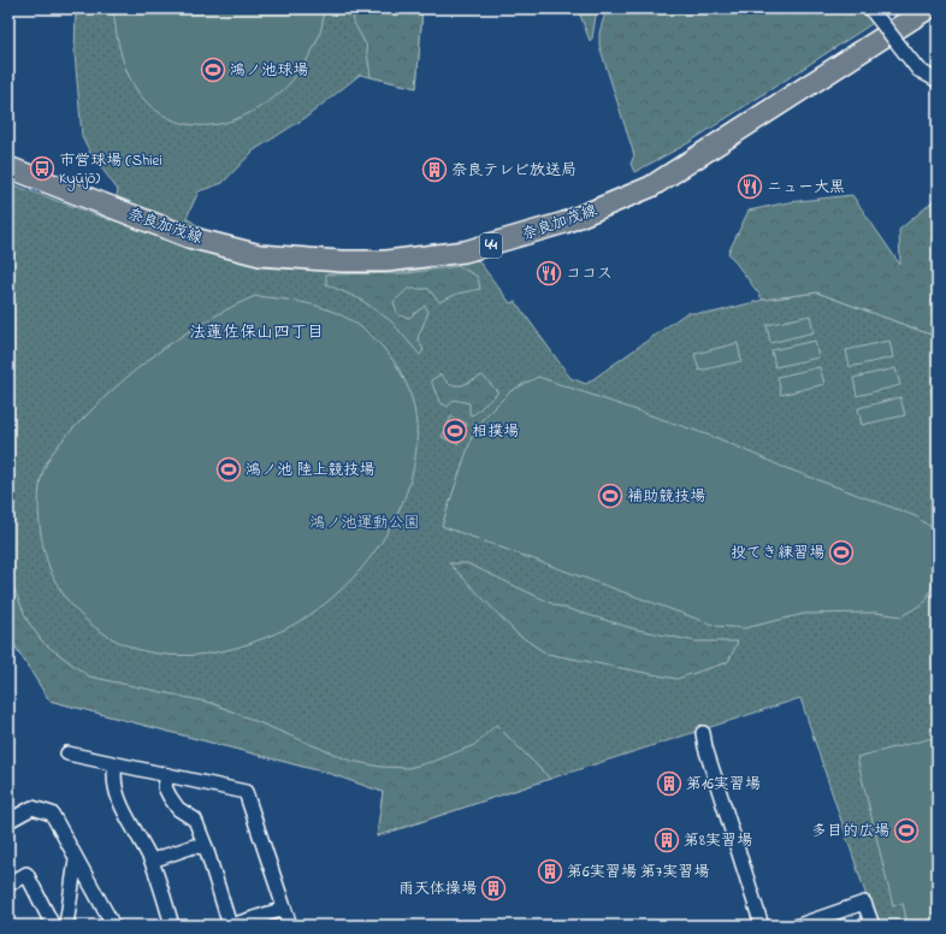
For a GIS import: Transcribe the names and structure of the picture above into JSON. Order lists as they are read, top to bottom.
{
  "streets": {
    "main road": ["奈良加茂線", "44"]
  },
  "districts": ["法蓮佐保山四丁目"],
  "parks": ["鴻ノ池運動公園"],
  "places": {
    "sports": [
      "鴻ノ池球場",
      "相撲場",
      "鴻ノ池 陸上競技場",
      "補助競技場",
      "投てき練習場",
      "多目的広場"
    ],
    "bus stop": ["市営球場 (Shiei Kyūjō)"],
    "building": [
      "奈良テレビ放送局",
      "第16実習場",
      "第8実習場",
      "第6実習場 第7実習場",
      "雨天体操場"
    ],
    "restaurant": ["ニュー大黒", "ココス"]
  }
}
